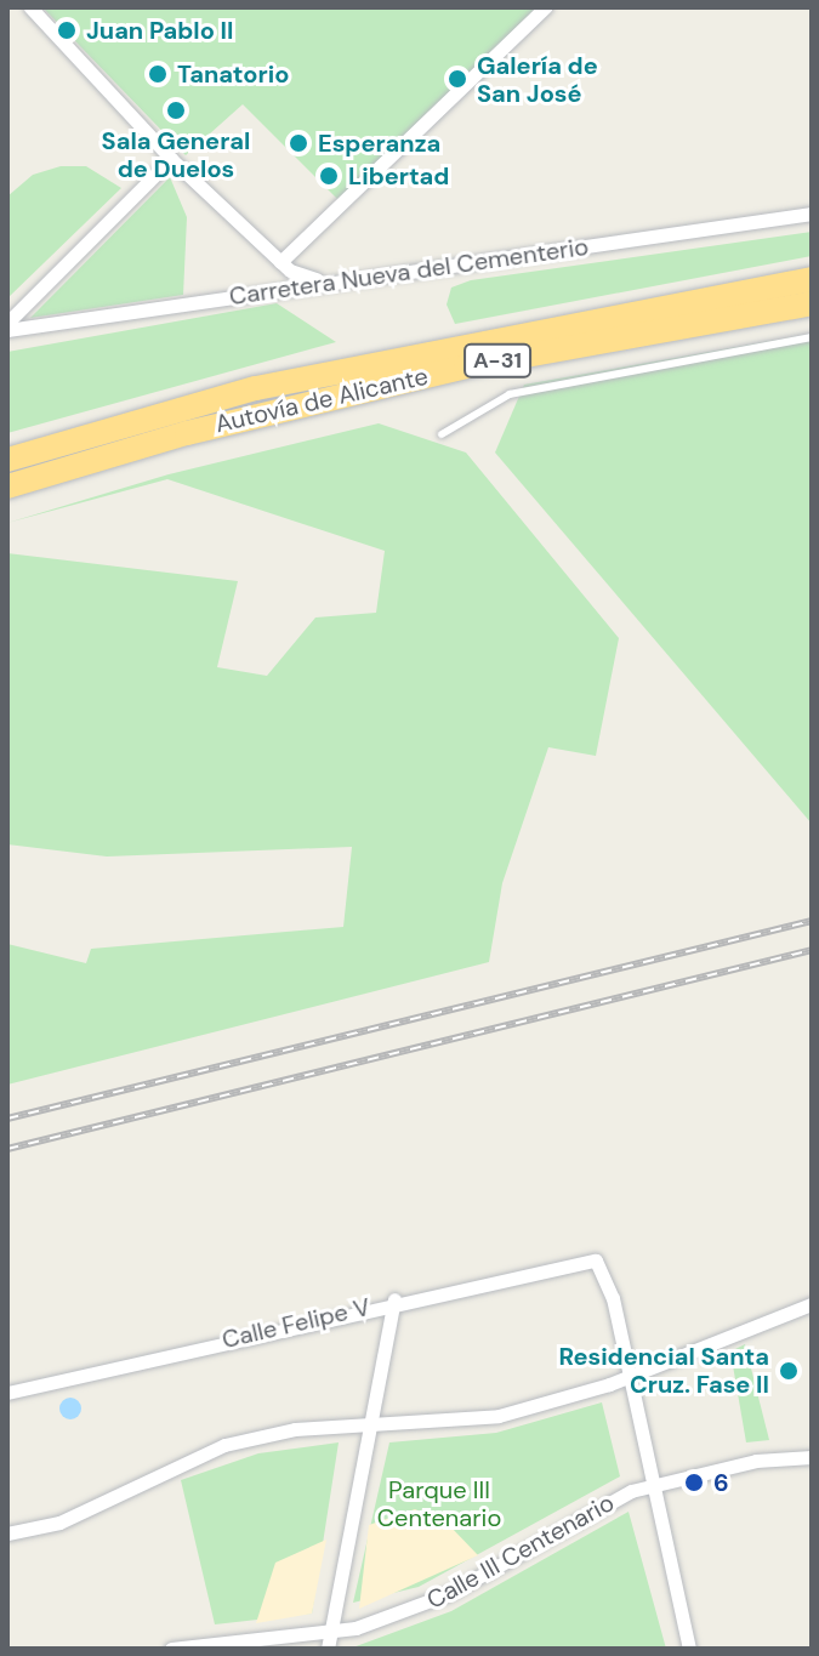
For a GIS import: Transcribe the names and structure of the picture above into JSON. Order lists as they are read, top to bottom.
{
  "streets": {
    "highway": ["A-31", "Autovía de Alicante"],
    "street": ["Carretera Nueva del Cementerio", "Calle Felipe V", "Calle III Centenario"]
  },
  "parks": ["Parque III Centenario"],
  "places": [
    "Juan Pablo II",
    "Tanatorio",
    "Galería de San José",
    "Sala General de Duelos",
    "Esperanza",
    "Libertad",
    "Residencial Santa Cruz. Fase II",
    "6"
  ]
}
